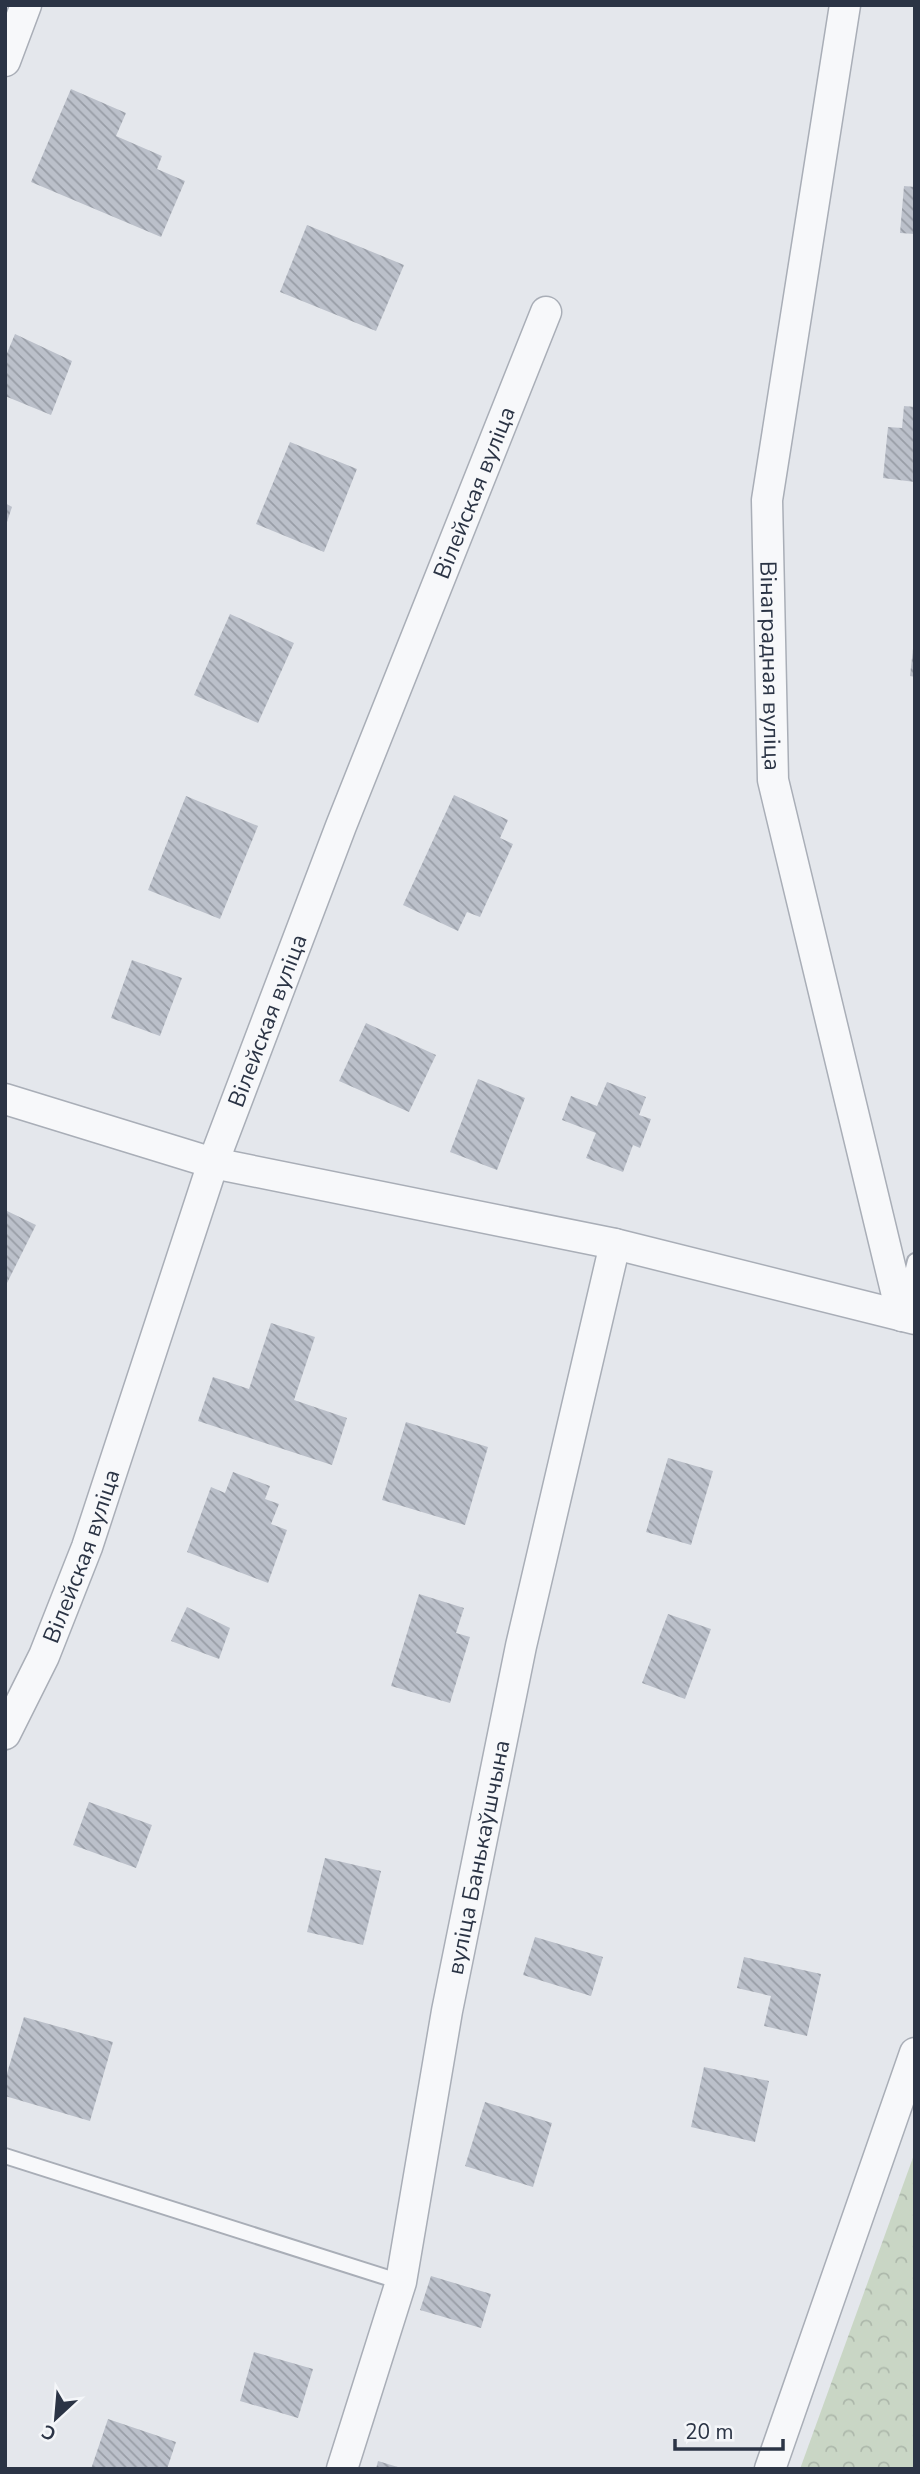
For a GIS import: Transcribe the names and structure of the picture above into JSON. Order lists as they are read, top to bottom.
{
  "streets": {
    "street": ["Вілейская вуліца", "Вінаградная вуліца", "вуліца Банькаўшчына"]
  },
  "scale_bar": "20 m",
  "north": "bottom left"
}
